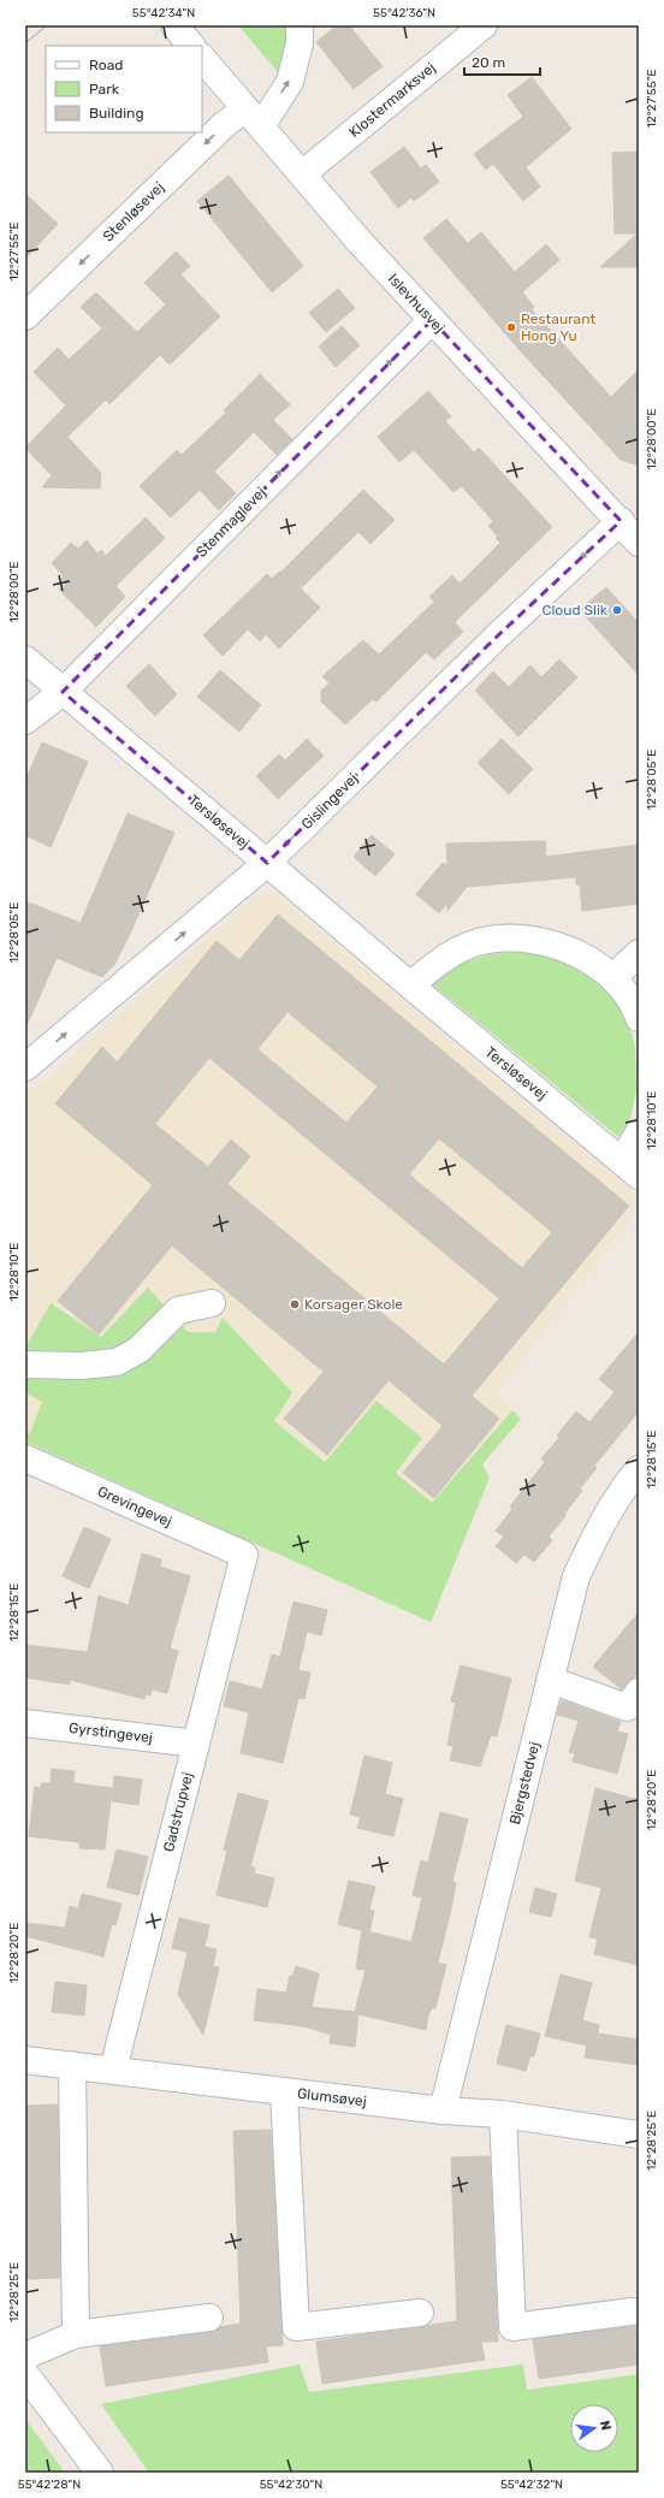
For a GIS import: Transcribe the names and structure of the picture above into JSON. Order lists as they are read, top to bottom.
{
  "streets": {
    "street": [
      "Klostermarksvej",
      "Stenløsevej",
      "Islevhusvej",
      "Stenmaglevej",
      "Gislingevej",
      "Tersløsevej",
      "Grevingevej",
      "Gyrstingevej",
      "Bjergstedvej",
      "Gadstrupvej",
      "Glumsøvej"
    ]
  },
  "crossings": [
    ["Klostermarksvej", "Islevhusvej"],
    ["Stenløsevej", "Islevhusvej"],
    ["Islevhusvej", "Stenmaglevej"],
    ["Islevhusvej", "Gislingevej"],
    ["Stenmaglevej", "Tersløsevej"],
    ["Gislingevej", "Tersløsevej"],
    ["Grevingevej", "Gadstrupvej"],
    ["Gyrstingevej", "Gadstrupvej"],
    ["Bjergstedvej", "Glumsøvej"],
    ["Gadstrupvej", "Glumsøvej"]
  ],
  "one_way": ["Stenmaglevej"],
  "places": ["Restaurant Hong Yu", "Cloud Slik", "Korsager Skole"],
  "legend": ["Road", "Park", "Building"],
  "scale_bar": "20 m",
  "north": "right",
  "coordinates": [
    "55°42'34\"N",
    "55°42'36\"N",
    "12°27'55\"E",
    "12°28'00\"E",
    "12°28'05\"E",
    "12°28'10\"E",
    "12°28'15\"E",
    "12°28'20\"E",
    "12°28'25\"E",
    "55°42'28\"N",
    "55°42'30\"N",
    "55°42'32\"N"
  ]
}
